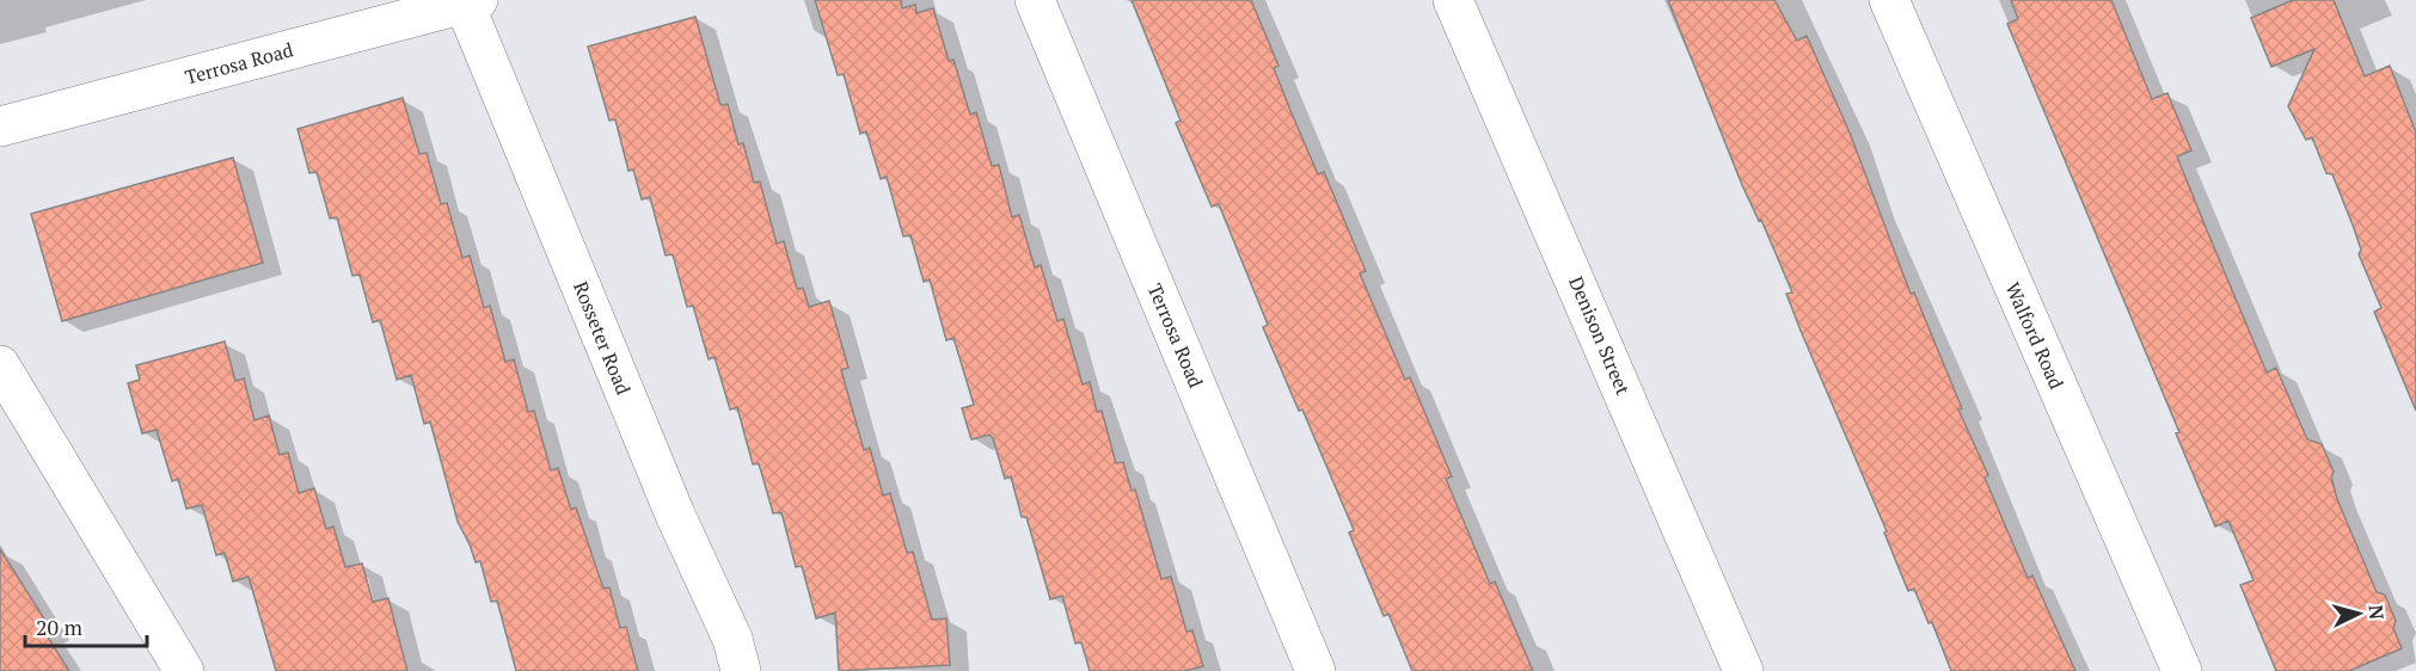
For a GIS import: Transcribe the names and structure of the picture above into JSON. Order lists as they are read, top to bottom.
{
  "streets": {
    "street": [
      "Terrosa Road",
      "Denison Street",
      "Walford Road",
      "Rosseter Road"
    ]
  },
  "crossings": [
    ["Terrosa Road", "Rosseter Road"]
  ],
  "scale_bar": "20 m",
  "north": "right"
}
